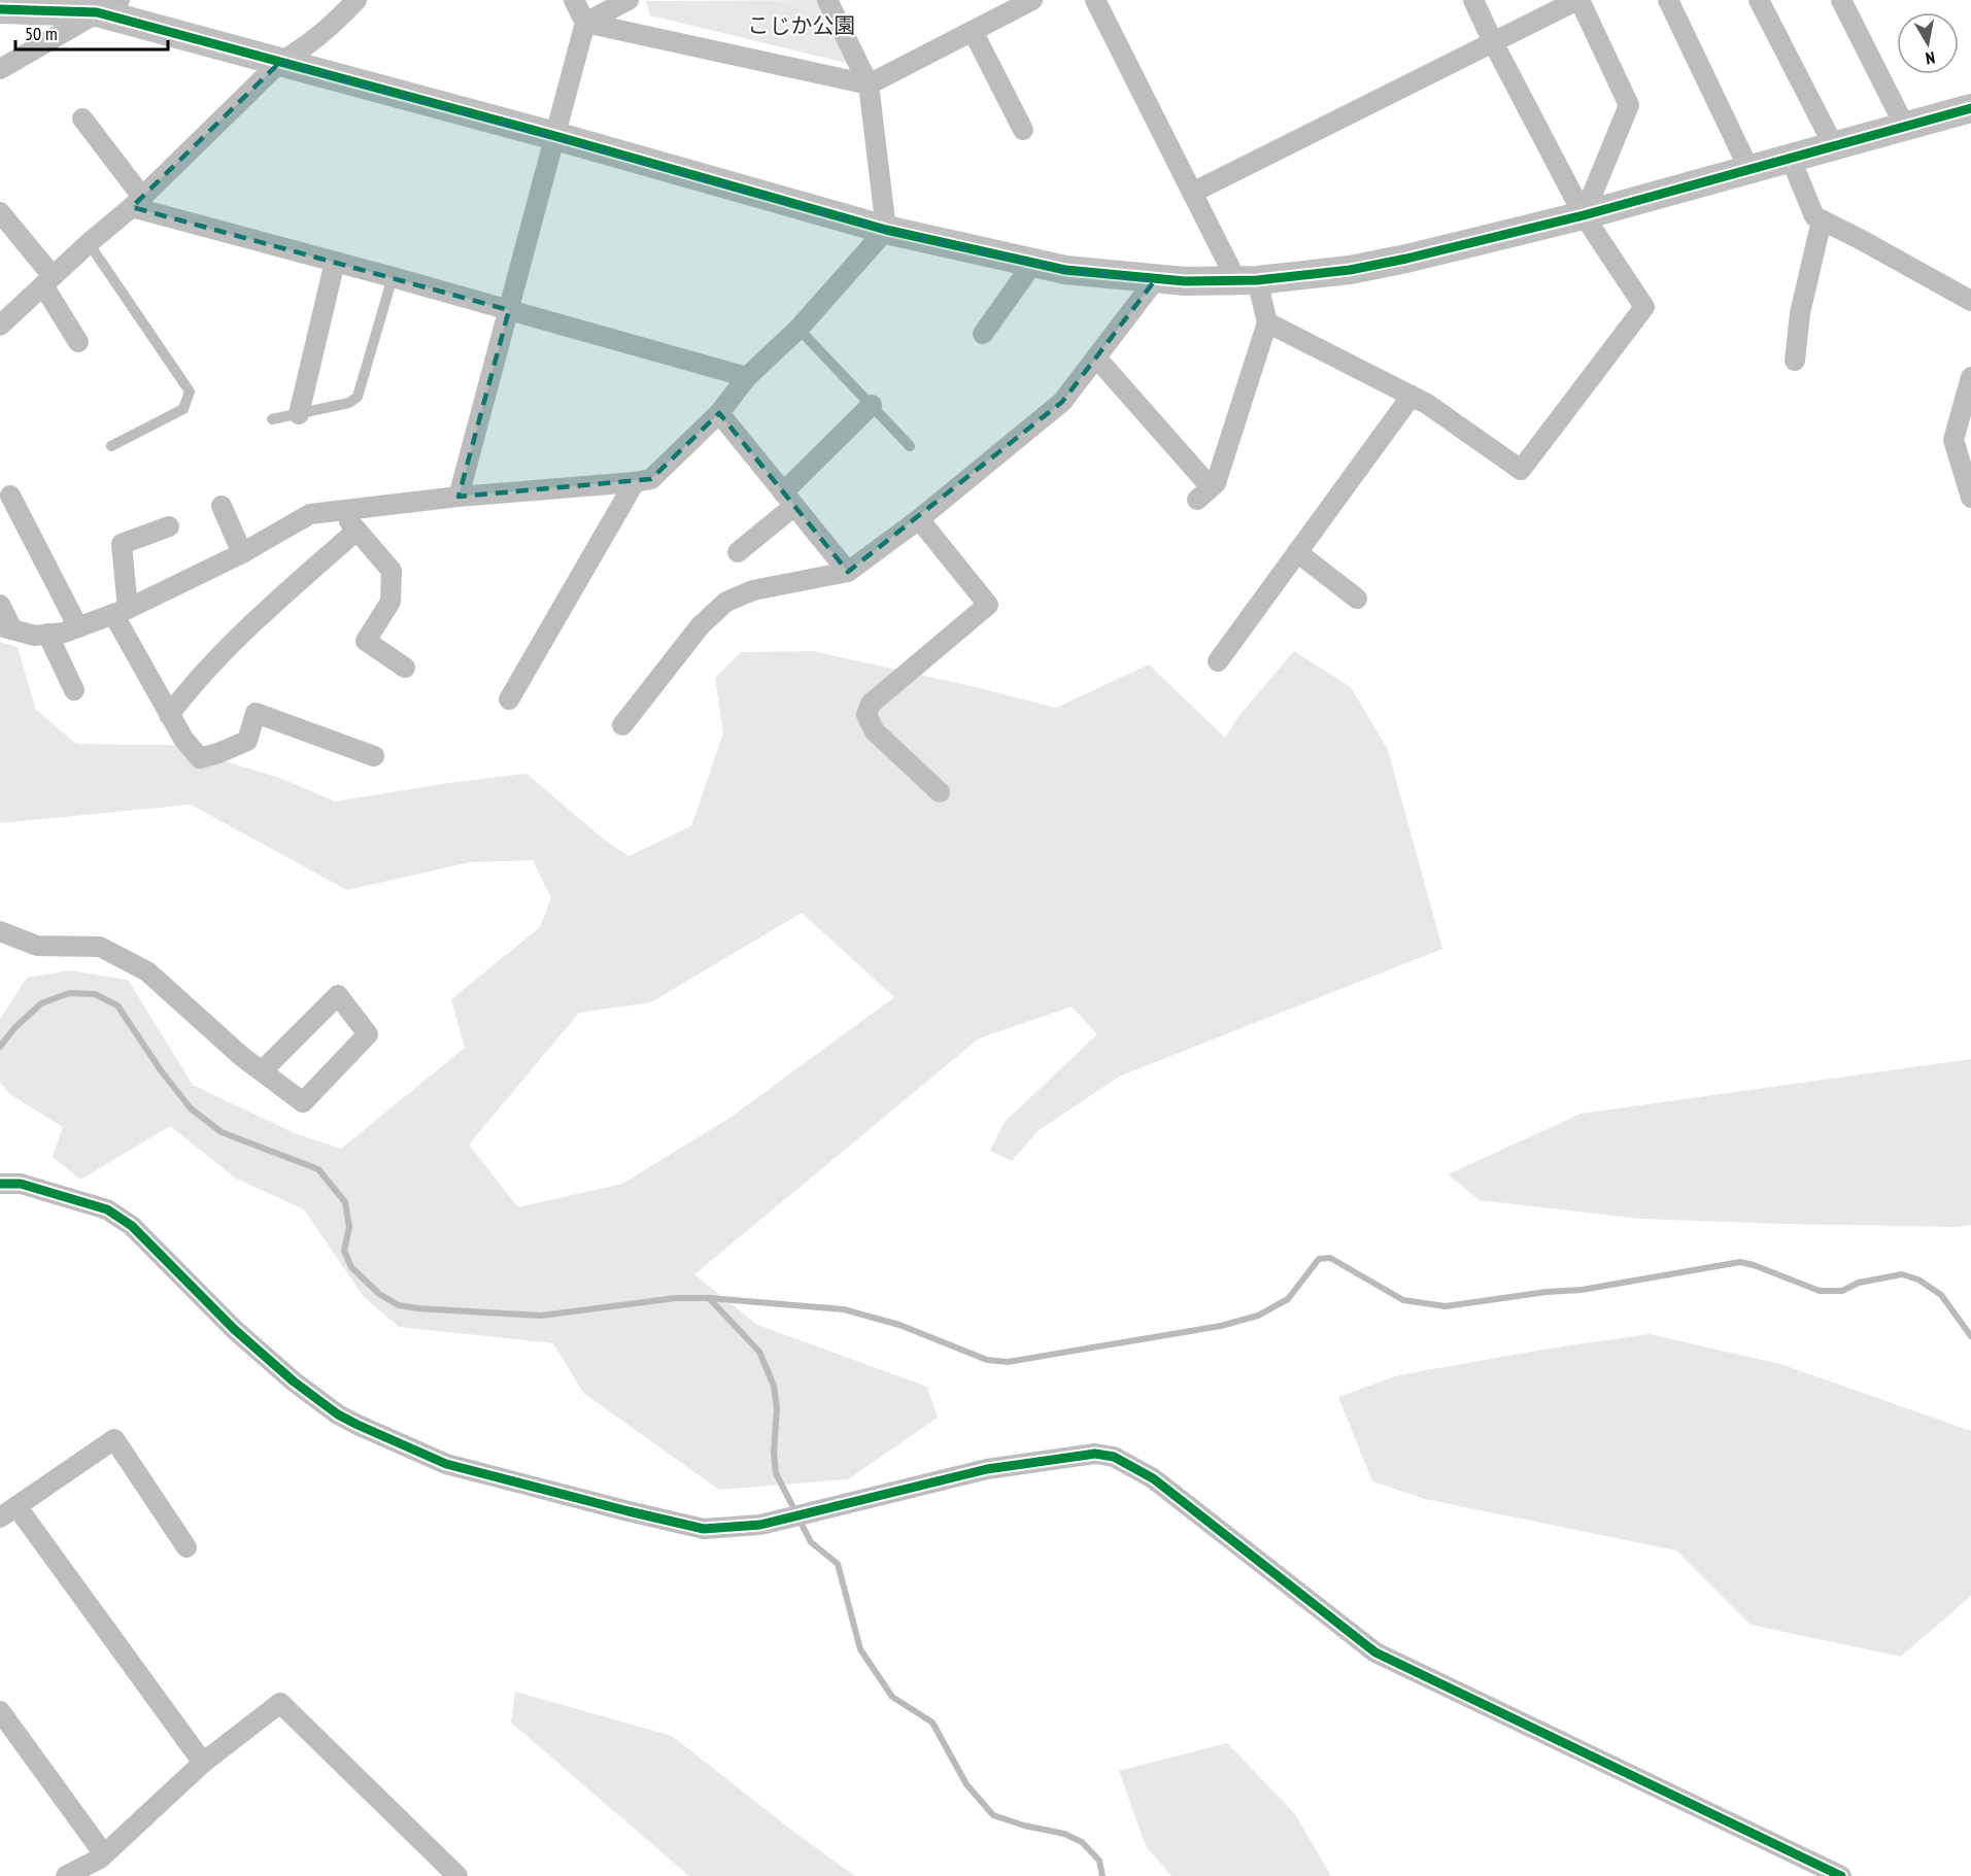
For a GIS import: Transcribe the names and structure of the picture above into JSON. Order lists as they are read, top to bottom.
{
  "parks": ["こじか公園"],
  "scale_bar": "50 m",
  "north": "bottom"
}
